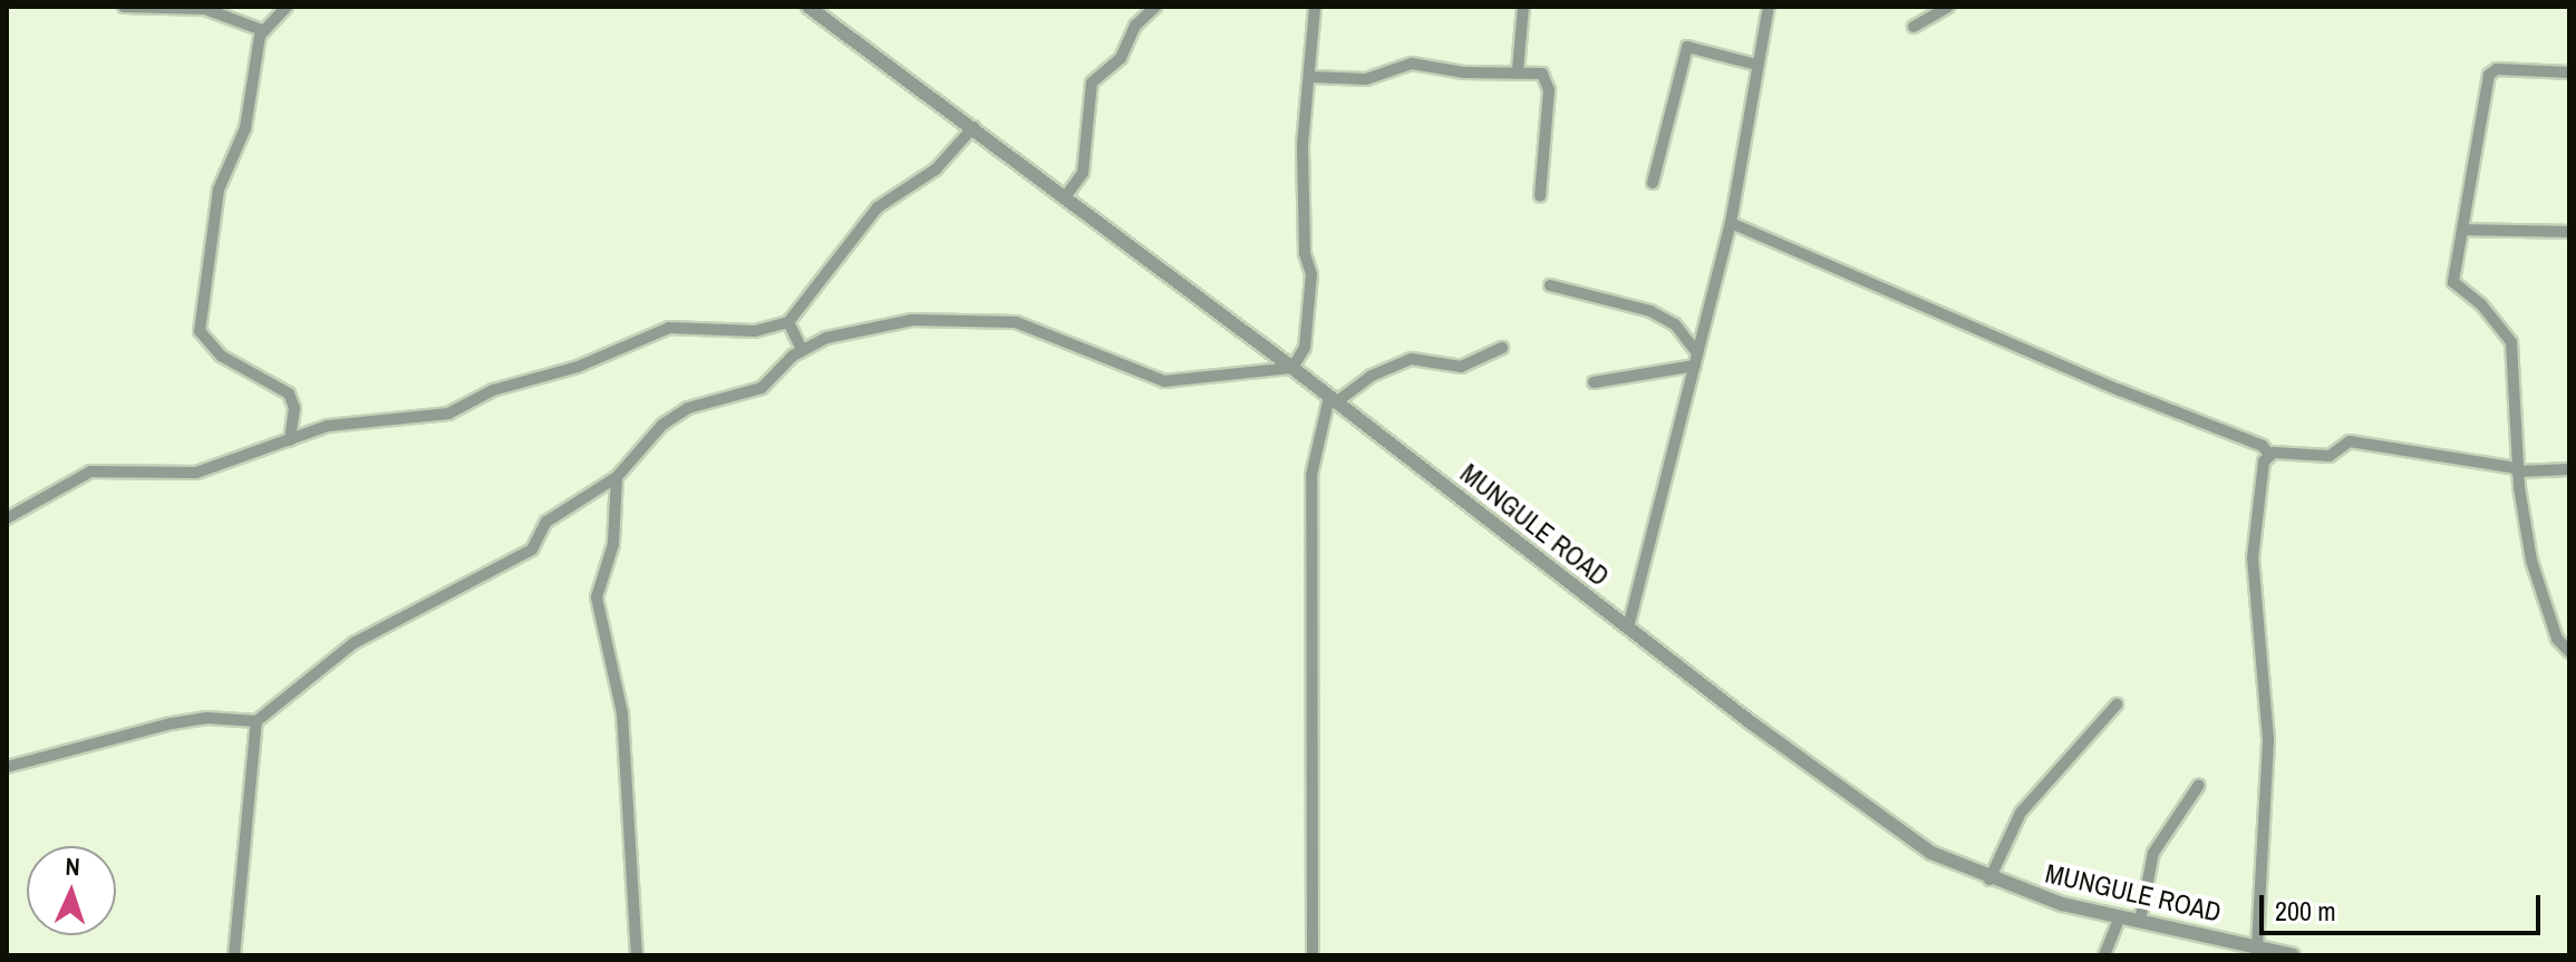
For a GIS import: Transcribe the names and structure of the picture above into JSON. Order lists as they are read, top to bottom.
{
  "streets": {
    "street": ["MUNGULE ROAD"]
  },
  "scale_bar": "200 m",
  "north": "top"
}
